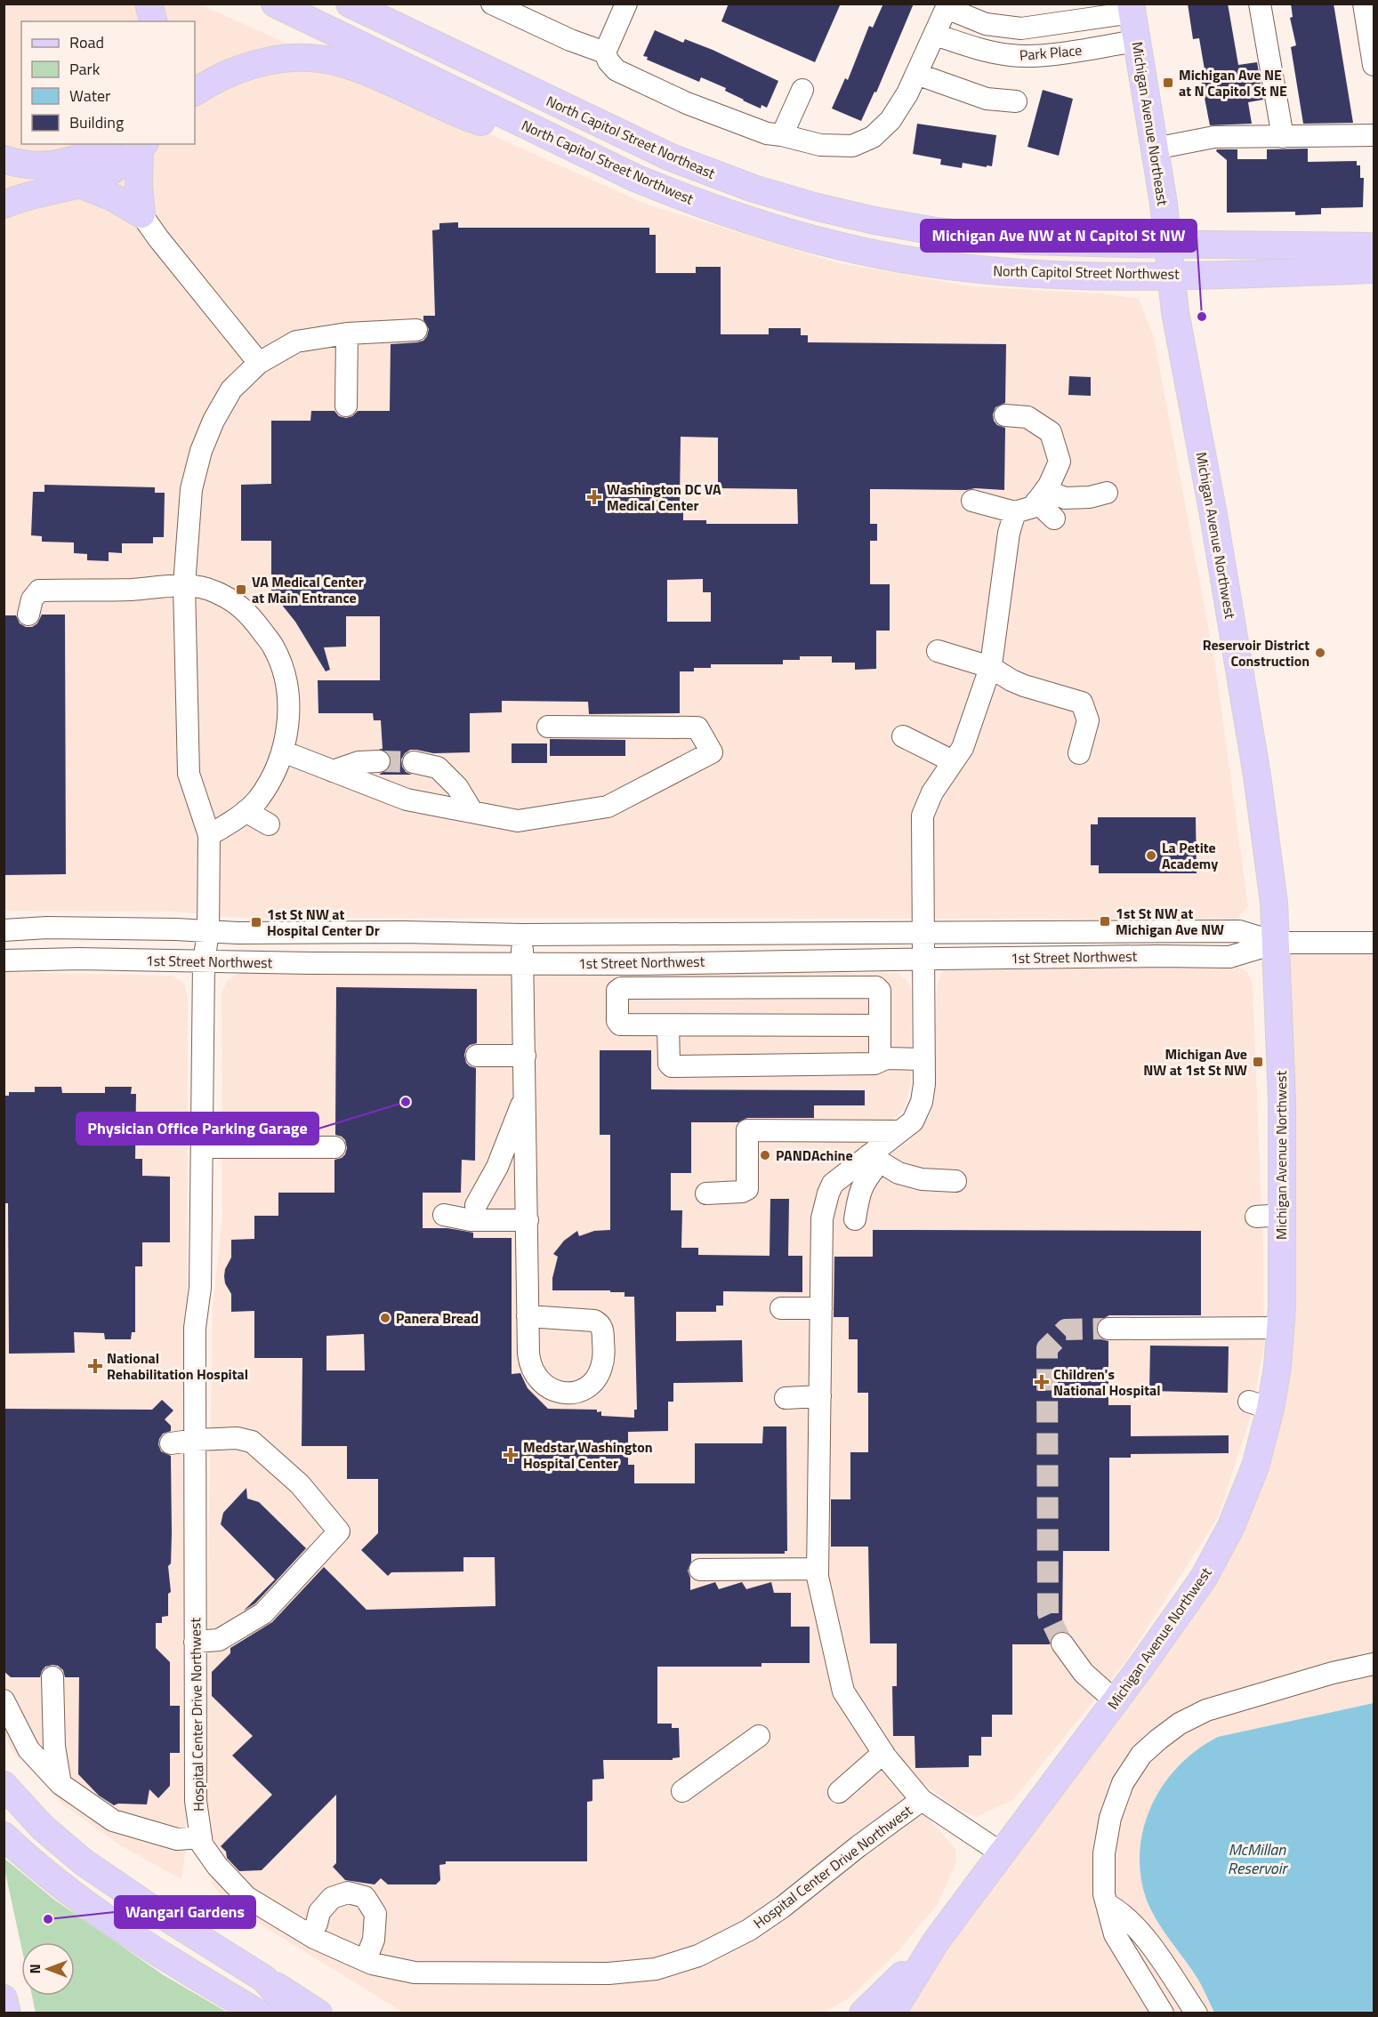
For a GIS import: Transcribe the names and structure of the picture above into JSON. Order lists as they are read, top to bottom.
{
  "streets": {
    "main road": [
      "Michigan Avenue Northeast",
      "North Capitol Street Northeast",
      "North Capitol Street Northwest",
      "Michigan Avenue Northwest"
    ],
    "street": ["Park Place", "1st Street Northwest", "Hospital Center Drive Northwest"]
  },
  "crossings": [
    ["Park Place", "Michigan Avenue Northeast"],
    ["Michigan Avenue Northeast", "North Capitol Street Northeast"],
    ["Michigan Avenue Northeast", "North Capitol Street Northwest"],
    ["Michigan Avenue Northeast", "Michigan Avenue Northwest"],
    ["North Capitol Street Northwest", "Michigan Avenue Northwest"],
    ["Michigan Avenue Northwest", "1st Street Northwest"],
    ["1st Street Northwest", "Hospital Center Drive Northwest"]
  ],
  "water": ["McMillan Reservoir"],
  "places": {
    "transit": [
      "Michigan Ave NE at N Capitol St NE",
      "VA Medical Center at Main Entrance",
      "1st St NW at Michigan Ave NW",
      "1st St NW at Hospital Center Dr",
      "Michigan Ave NW at 1st St NW"
    ],
    "other": [
      "Michigan Ave NW at N Capitol St NW",
      "Reservoir District Construction",
      "La Petite Academy",
      "Physician Office Parking Garage",
      "PANDAchine",
      "Panera Bread",
      "Wangari Gardens"
    ],
    "health": [
      "Washington DC VA Medical Center",
      "National Rehabilitation Hospital",
      "Children's National Hospital",
      "Medstar Washington Hospital Center"
    ]
  },
  "legend": [
    "Road",
    "Park",
    "Water",
    "Building"
  ],
  "north": "left"
}
